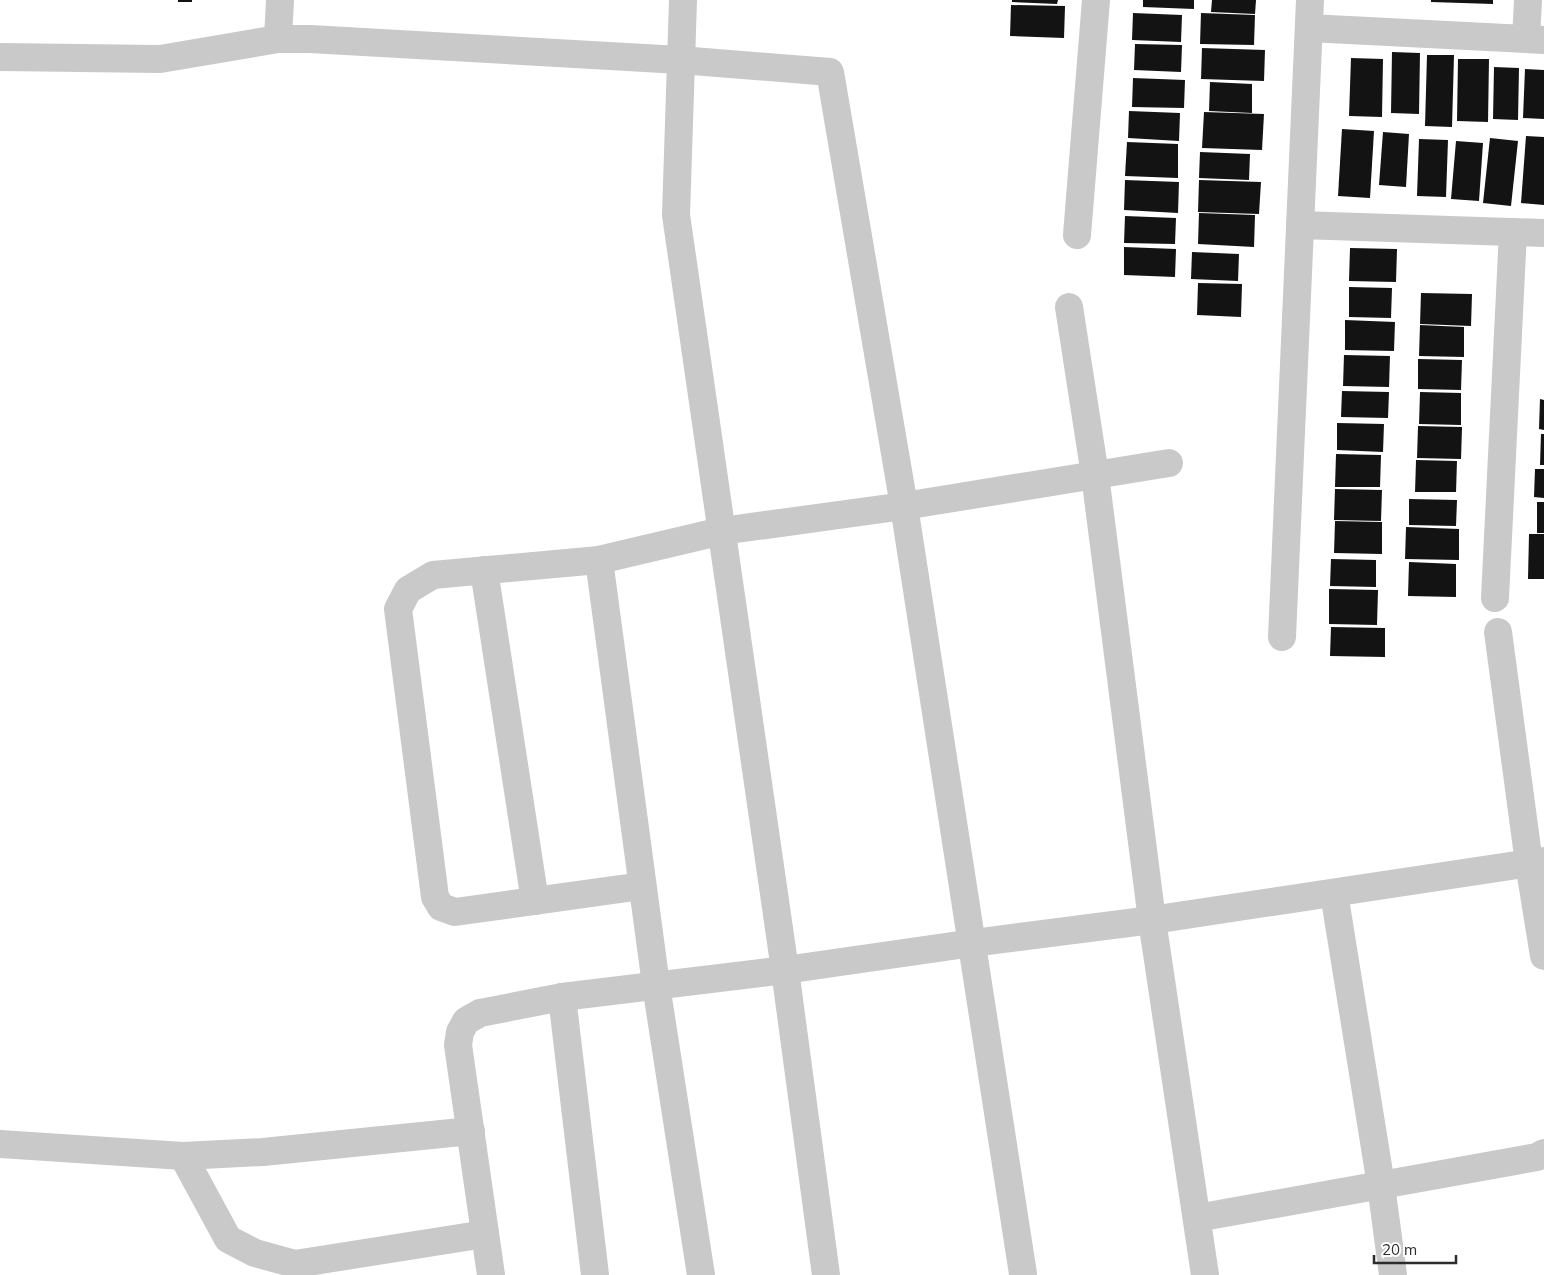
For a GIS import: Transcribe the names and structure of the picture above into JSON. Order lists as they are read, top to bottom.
{
  "scale_bar": "20 m"
}
